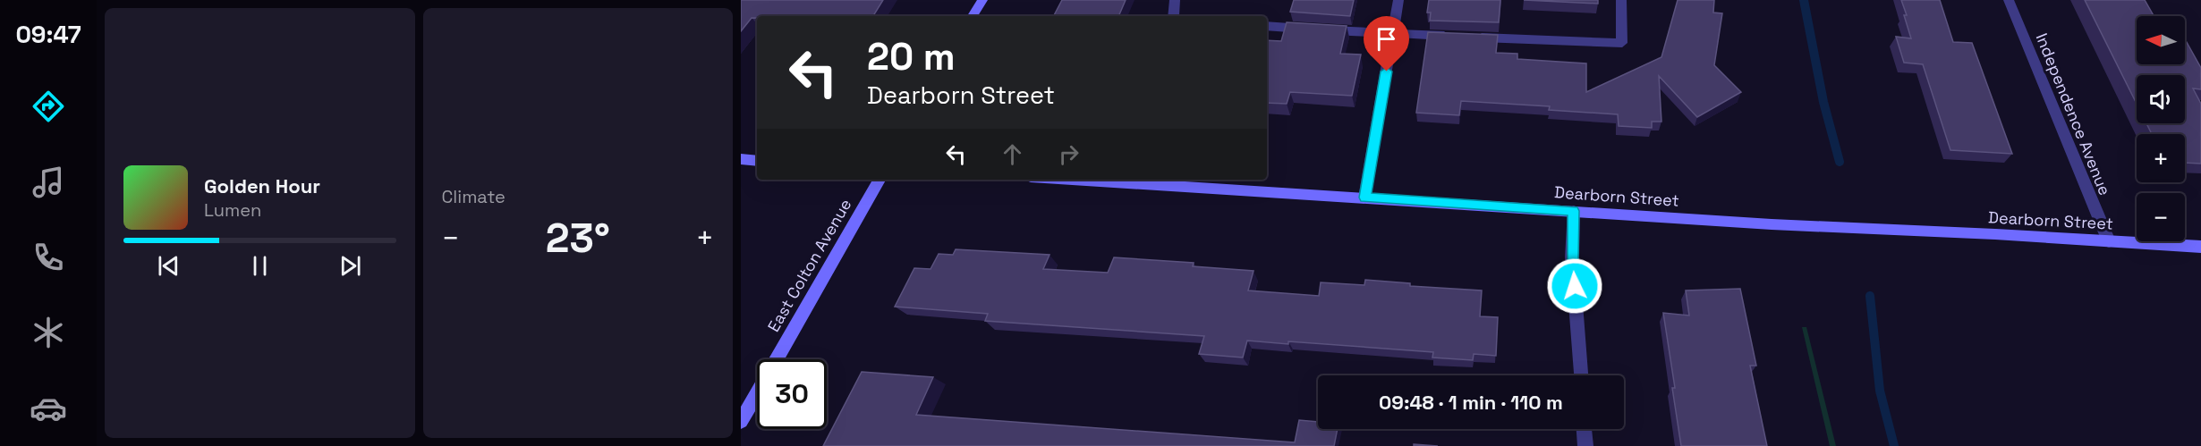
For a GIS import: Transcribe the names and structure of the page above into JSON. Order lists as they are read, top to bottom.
{
  "streets": {
    "street": ["Independence Avenue", "Dearborn Street", "East Colton Avenue"]
  },
  "crossings": [
    ["Independence Avenue", "Dearborn Street"]
  ],
  "north": "left",
  "page": {
    "tabs": "09:47",
    "tile": "Climate",
    "map_buttons": ["+", "−"],
    "turn": ["20 m", "Dearborn Street"],
    "song": ["Golden Hour", "Lumen"],
    "heat": ["−", "23°", "+"],
    "limit": "30",
    "trip": "09:48 · 1 min · 110 m"
  }
}
